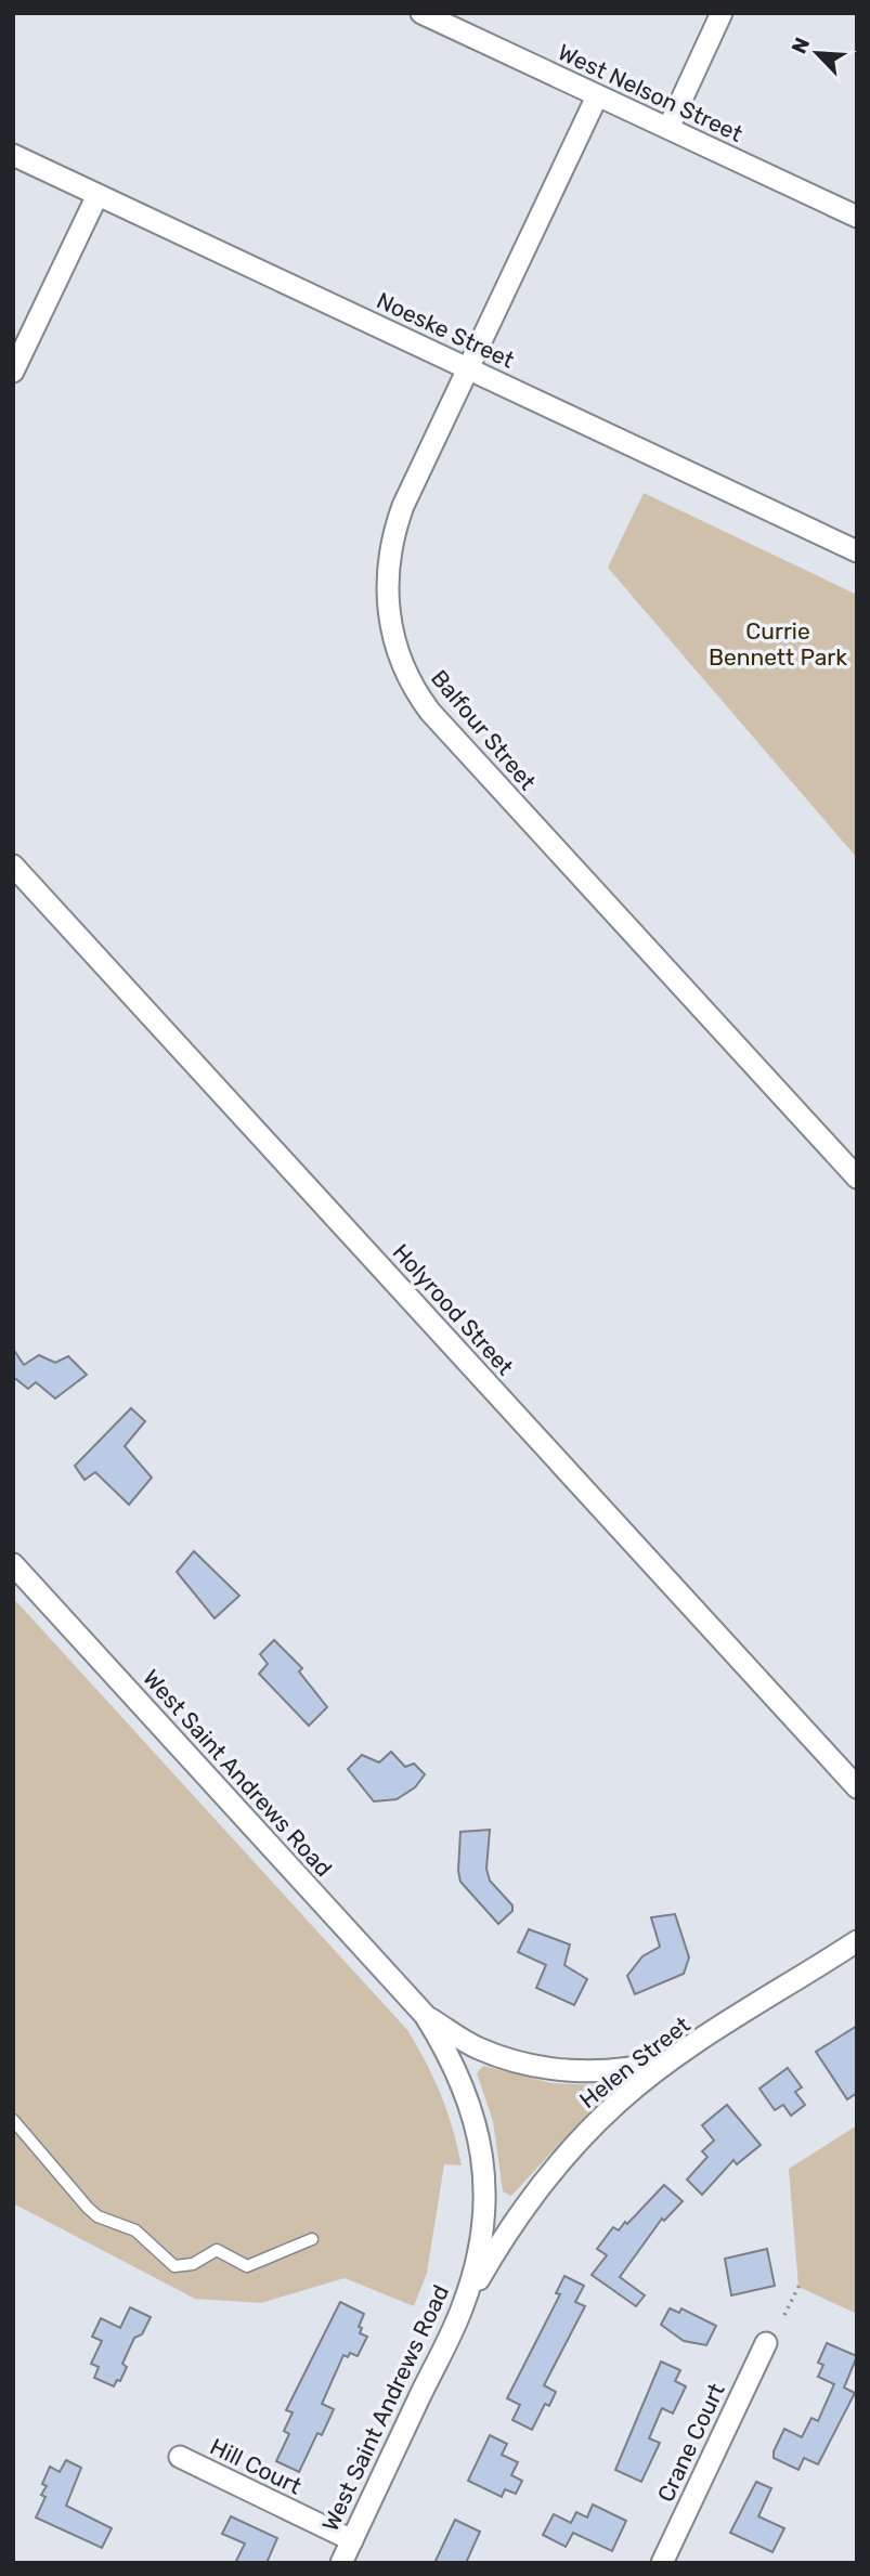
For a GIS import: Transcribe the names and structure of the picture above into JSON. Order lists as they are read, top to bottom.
{
  "streets": {
    "street": [
      "West Nelson Street",
      "Noeske Street",
      "Balfour Street",
      "Holyrood Street",
      "West Saint Andrews Road",
      "Helen Street",
      "Crane Court",
      "Hill Court"
    ]
  },
  "crossings": [
    ["West Nelson Street", "Balfour Street"],
    ["Noeske Street", "Balfour Street"],
    ["West Saint Andrews Road", "Helen Street"],
    ["West Saint Andrews Road", "Hill Court"]
  ],
  "parks": ["Currie Bennett Park"],
  "north": "top left"
}
